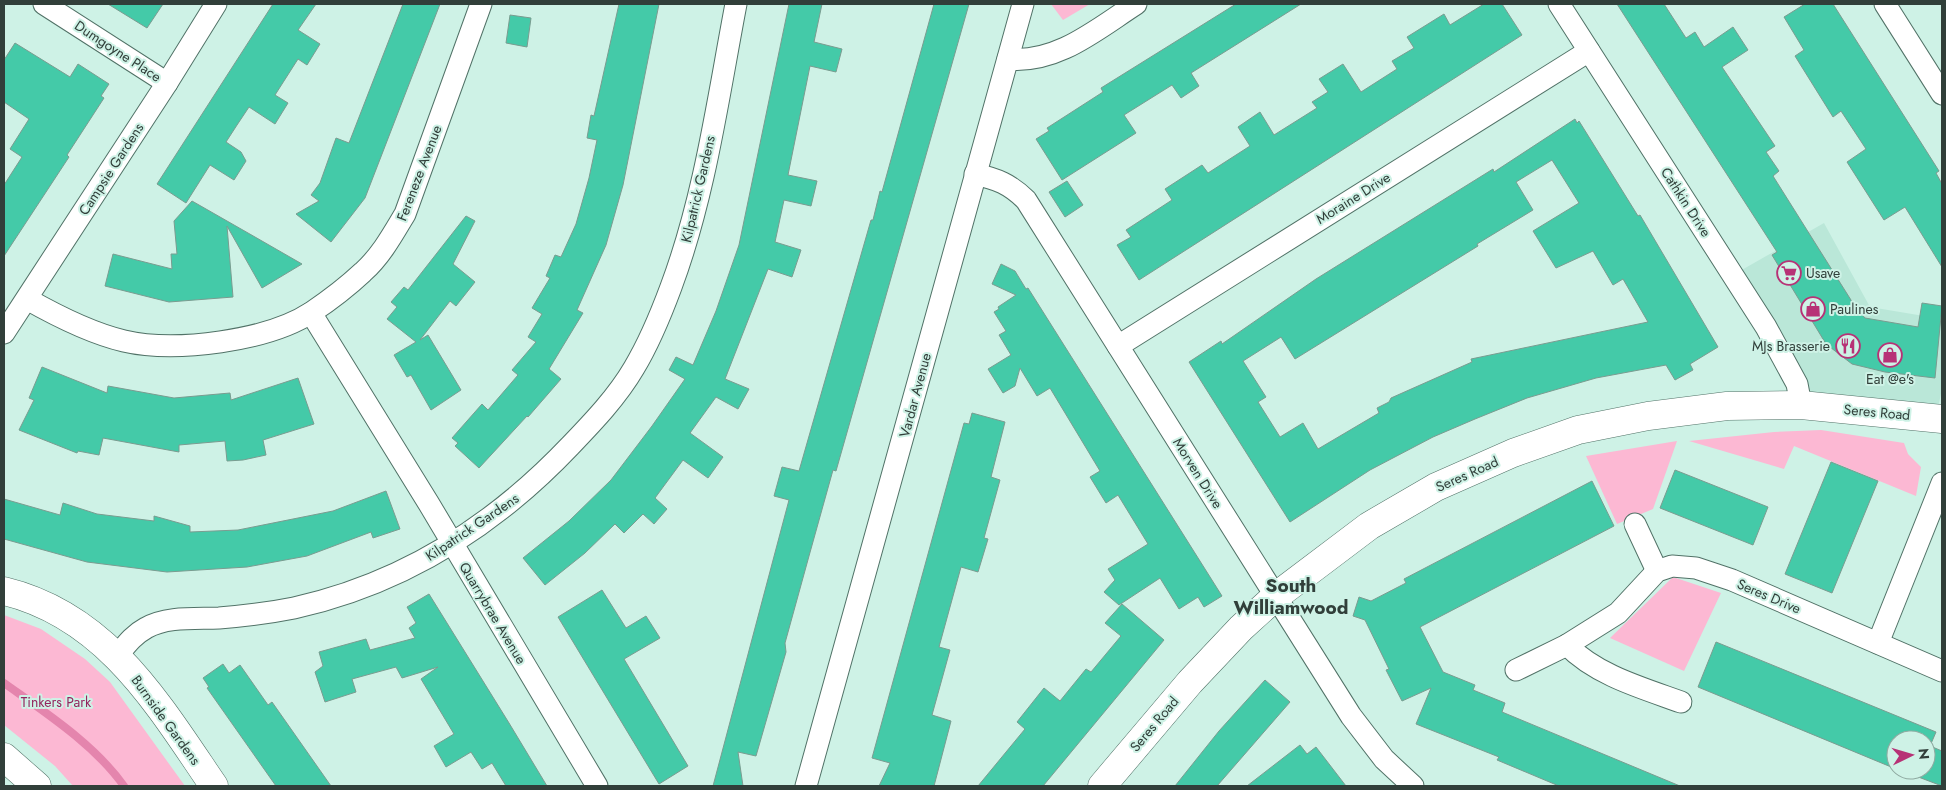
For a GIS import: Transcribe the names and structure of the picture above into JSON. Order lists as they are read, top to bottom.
{
  "streets": {
    "street": [
      "Dumgoyne Place",
      "Campsie Gardens",
      "Fereneze Avenue",
      "Kilpatrick Gardens",
      "Moraine Drive",
      "Cathkin Drive",
      "Vardar Avenue",
      "Seres Road",
      "Morven Drive",
      "Seres Drive",
      "Quarrybrae Avenue",
      "Burnside Gardens"
    ]
  },
  "crossings": [
    ["Dumgoyne Place", "Campsie Gardens"],
    ["Campsie Gardens", "Fereneze Avenue"],
    ["Fereneze Avenue", "Quarrybrae Avenue"],
    ["Kilpatrick Gardens", "Quarrybrae Avenue"],
    ["Kilpatrick Gardens", "Burnside Gardens"],
    ["Moraine Drive", "Cathkin Drive"],
    ["Moraine Drive", "Morven Drive"],
    ["Cathkin Drive", "Seres Road"],
    ["Vardar Avenue", "Morven Drive"],
    ["Seres Road", "Morven Drive"]
  ],
  "districts": ["South Williamwood"],
  "parks": ["Tinkers Park"],
  "places": {
    "supermarket": ["Usave"],
    "shop": ["Paulines", "Eat @e's"],
    "restaurant": ["MJs Brasserie"]
  },
  "north": "right"
}
